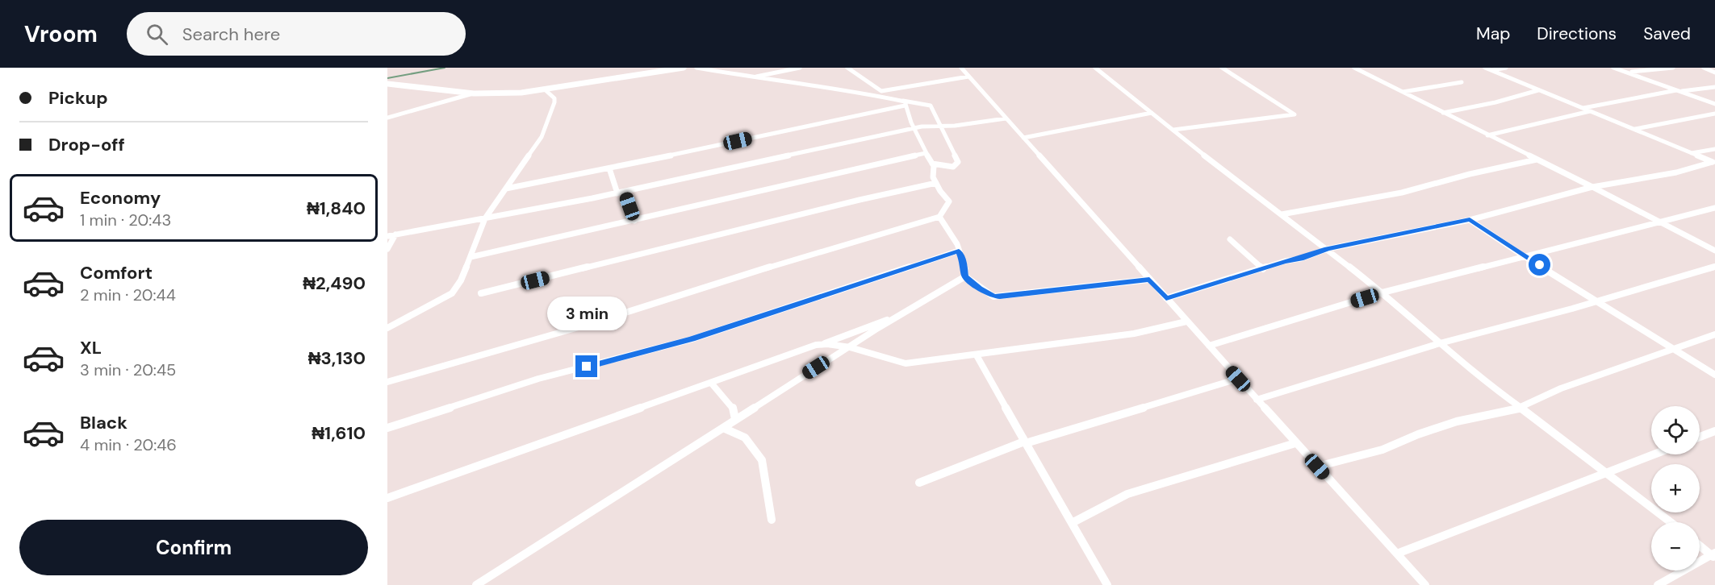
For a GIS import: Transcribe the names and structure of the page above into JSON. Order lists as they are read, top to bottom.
{
  "page": {
    "header": "Vroom",
    "search": "Search here",
    "nav": ["Map", "Directions", "Saved"],
    "banner": ["Pickup", "Drop-off"],
    "list": [
      {
        "name": "Economy",
        "note": "1 min · 20:43",
        "value": "₦1,840"
      },
      {
        "name": "Comfort",
        "note": "2 min · 20:44",
        "value": "₦2,490"
      },
      {
        "name": "XL",
        "note": "3 min · 20:45",
        "value": "₦3,130"
      },
      {
        "name": "Black",
        "note": "4 min · 20:46",
        "value": "₦1,610"
      }
    ],
    "bubble": "3 min",
    "map_buttons": ["+", "−"],
    "buttons": "Confirm"
  }
}
